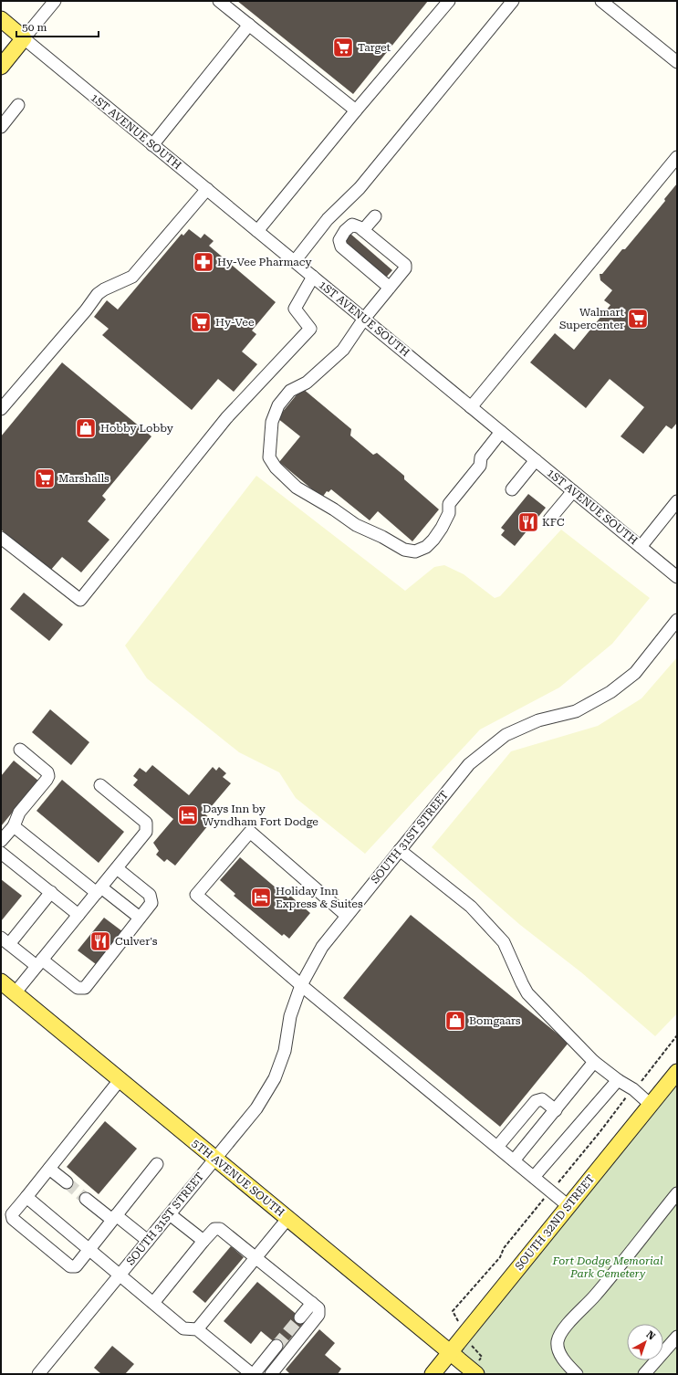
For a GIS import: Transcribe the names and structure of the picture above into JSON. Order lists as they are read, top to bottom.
{
  "streets": {
    "main road": ["1ST AVENUE SOUTH", "5TH AVENUE SOUTH", "SOUTH 32ND STREET"],
    "street": ["SOUTH 31ST STREET"]
  },
  "crossings": [
    ["SOUTH 31ST STREET", "5TH AVENUE SOUTH"],
    ["5TH AVENUE SOUTH", "SOUTH 32ND STREET"]
  ],
  "parks": ["Fort Dodge Memorial Park Cemetery"],
  "places": {
    "supermarket": [
      "Target",
      "Walmart Supercenter",
      "Hy-Vee",
      "Marshalls"
    ],
    "pharmacy": ["Hy-Vee Pharmacy"],
    "shop": ["Hobby Lobby", "Bomgaars"],
    "restaurant": ["KFC", "Culver's"],
    "hotel": ["Days Inn by Wyndham Fort Dodge", "Holiday Inn Express & Suites"]
  },
  "scale_bar": "50 m",
  "north": "top right"
}
